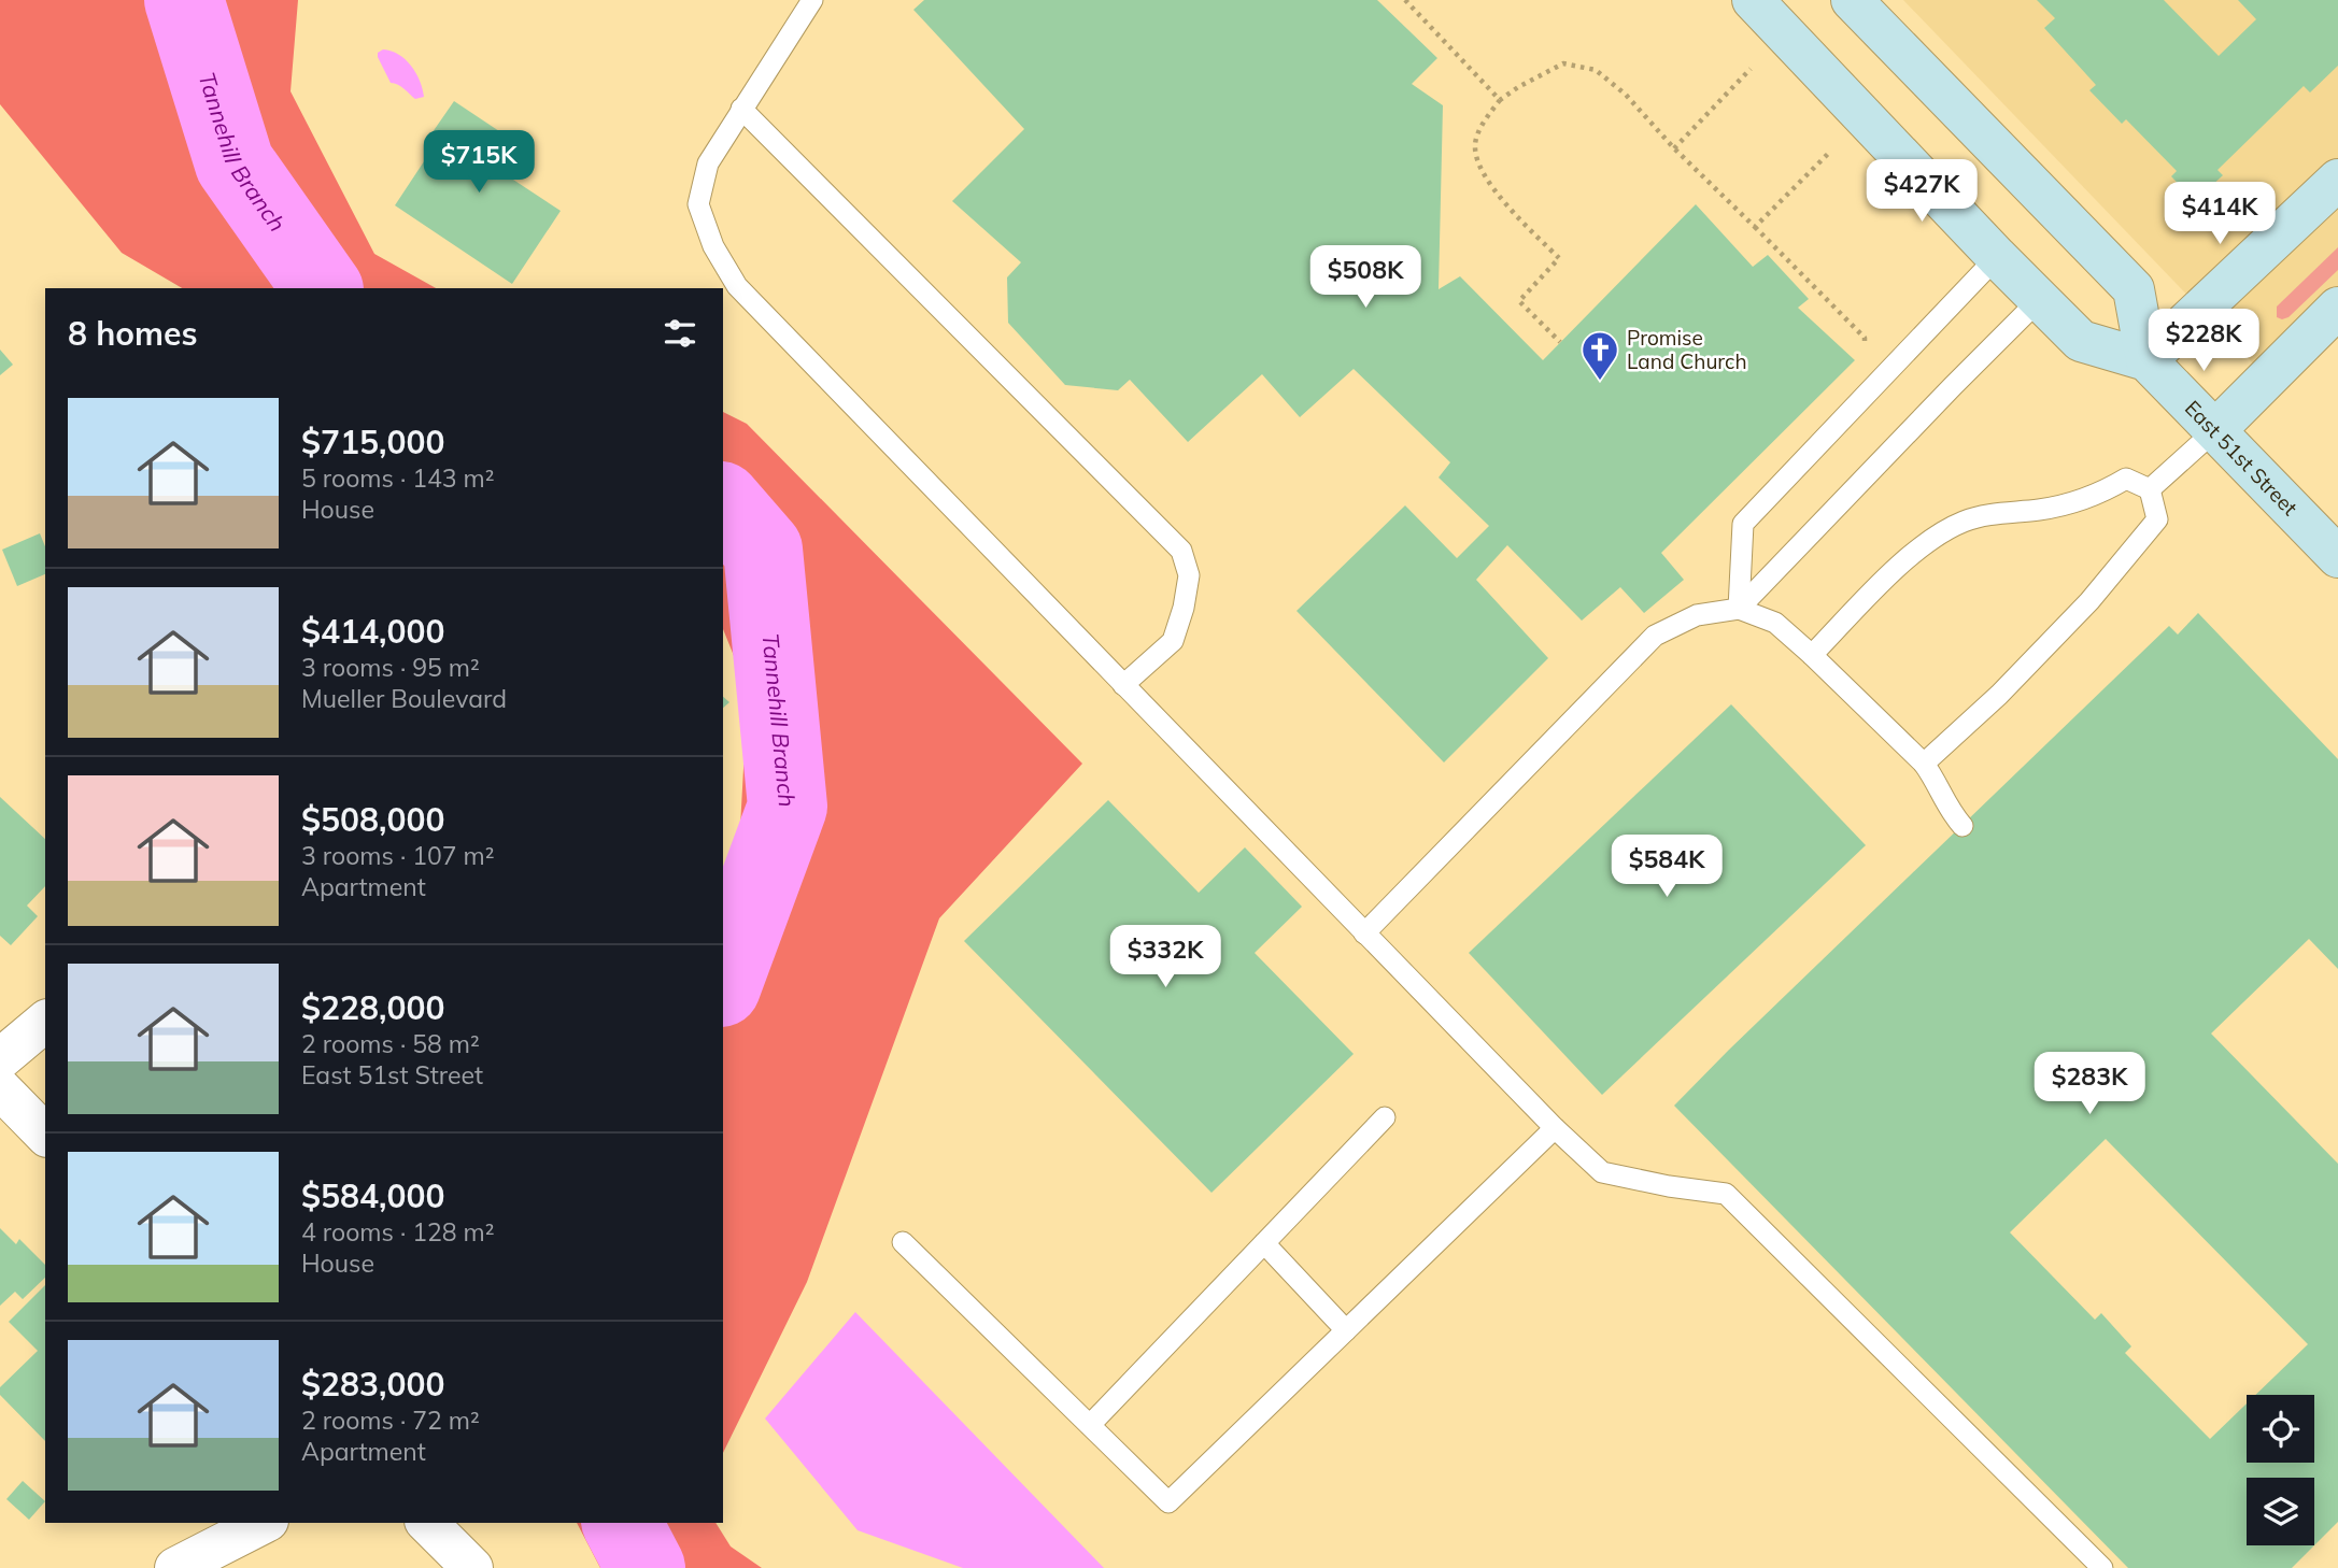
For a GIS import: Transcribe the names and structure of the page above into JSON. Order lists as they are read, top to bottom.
{
  "streets": {
    "main road": ["East 51st Street"]
  },
  "water": ["Tannehill Branch"],
  "places": {
    "church": ["Promise Land Church"]
  },
  "page": {
    "price": [
      "$715K",
      "$427K",
      "$414K",
      "$508K",
      "$228K",
      "$584K",
      "$332K",
      "$283K"
    ],
    "heading": "8 homes",
    "list": [
      {
        "name": "$715,000",
        "note": "5 rooms · 143 m² · House"
      },
      {
        "name": "$414,000",
        "note": "3 rooms · 95 m² · Mueller Boulevard"
      },
      {
        "name": "$508,000",
        "note": "3 rooms · 107 m² · Apartment"
      },
      {
        "name": "$228,000",
        "note": "2 rooms · 58 m² · East 51st Street"
      },
      {
        "name": "$584,000",
        "note": "4 rooms · 128 m² · House"
      },
      {
        "name": "$283,000",
        "note": "2 rooms · 72 m² · Apartment"
      }
    ]
  }
}
